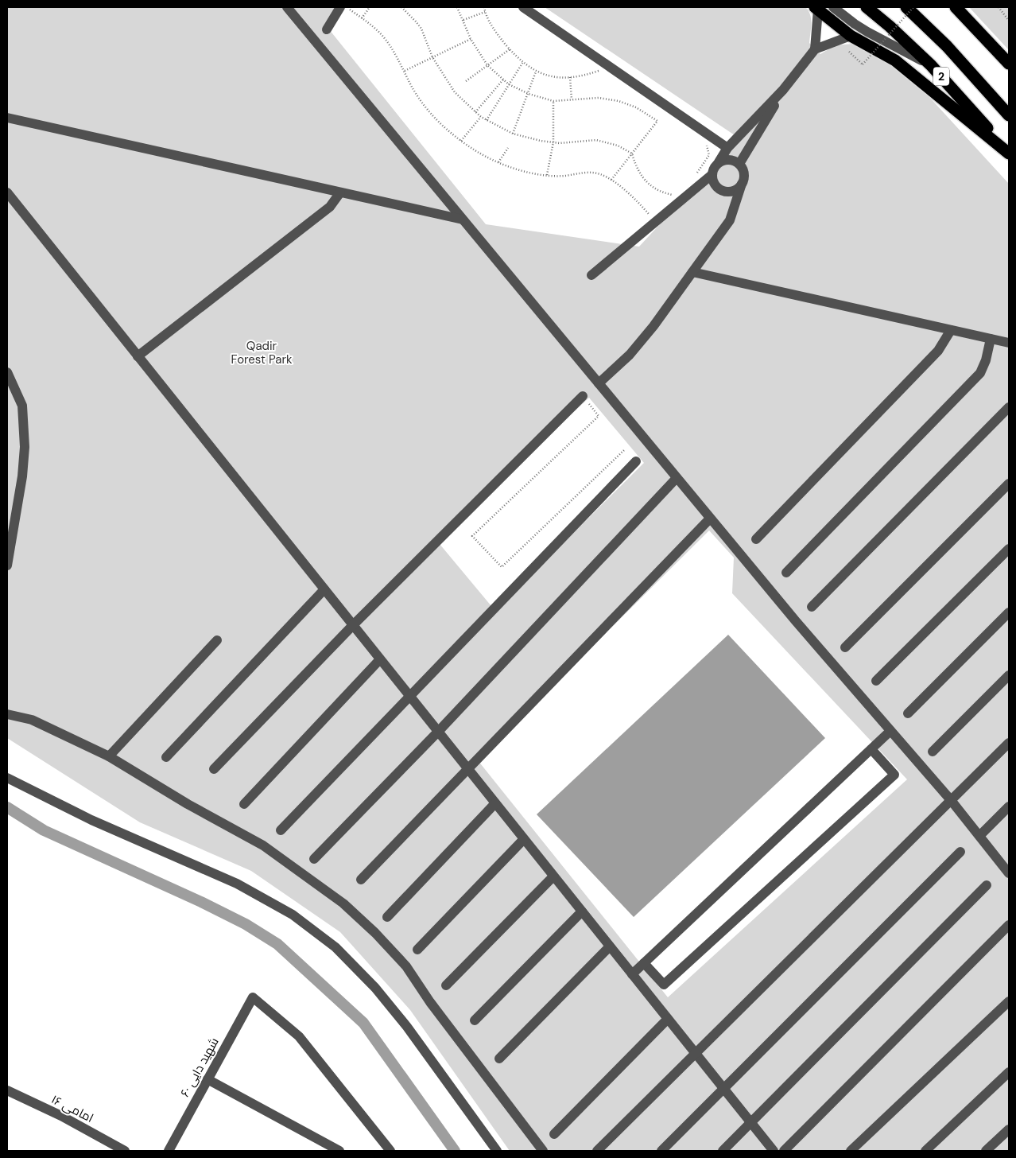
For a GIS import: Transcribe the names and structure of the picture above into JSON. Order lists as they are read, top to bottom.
{
  "streets": {
    "highway": ["2"],
    "street": ["شهید دایی ۶۰", "امامی ۱۶"]
  },
  "parks": ["Qadir Forest Park"]
}
